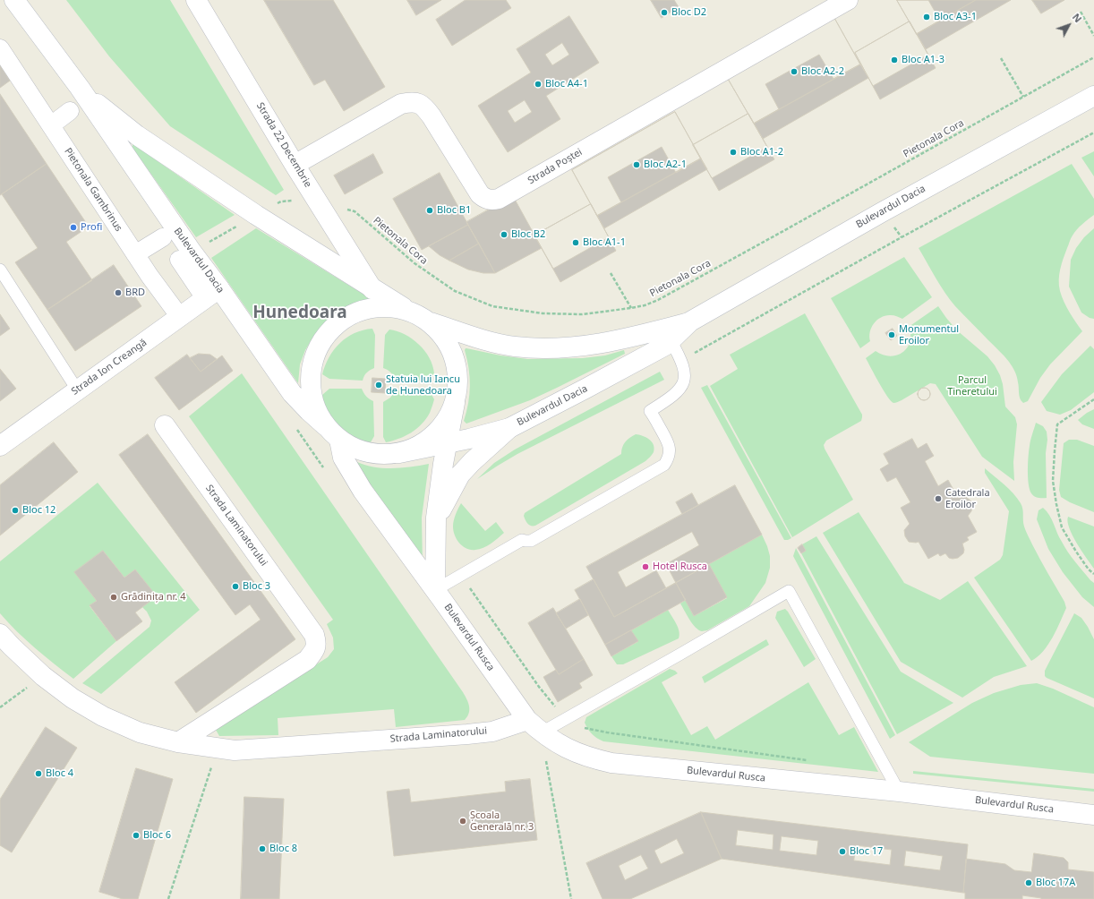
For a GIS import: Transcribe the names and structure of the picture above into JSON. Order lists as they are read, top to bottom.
{
  "streets": {
    "street": [
      "Strada 22 Decembrie",
      "Strada Poștei",
      "Pietonala Gambrinus",
      "Bulevardul Dacia",
      "Strada Ion Creangă",
      "Strada Laminatorului",
      "Bulevardul Rusca"
    ],
    "path": ["Pietonala Cora"]
  },
  "crossings": [
    ["Strada 22 Decembrie", "Strada Poștei"],
    ["Strada 22 Decembrie", "Bulevardul Dacia"],
    ["Pietonala Gambrinus", "Strada Ion Creangă"],
    ["Bulevardul Dacia", "Strada Ion Creangă"],
    ["Bulevardul Dacia", "Bulevardul Rusca"],
    ["Strada Laminatorului", "Bulevardul Rusca"]
  ],
  "districts": ["Hunedoara"],
  "parks": ["Parcul Tineretului"],
  "places": [
    "Bloc D2",
    "Bloc A3-1",
    "Bloc A1-3",
    "Bloc A2-2",
    "Bloc A4-1",
    "Bloc A1-2",
    "Bloc A2-1",
    "Bloc B1",
    "Profi",
    "Bloc B2",
    "Bloc A1-1",
    "BRD",
    "Monumentul Eroilor",
    "Statuia lui Iancu de Hunedoara",
    "Catedrala Eroilor",
    "Bloc 12",
    "Hotel Rusca",
    "Bloc 3",
    "Grădinița nr. 4",
    "Bloc 4",
    "Școala Generală nr. 3",
    "Bloc 6",
    "Bloc 8",
    "Bloc 17",
    "Bloc 17A"
  ],
  "north": "top right"
}
